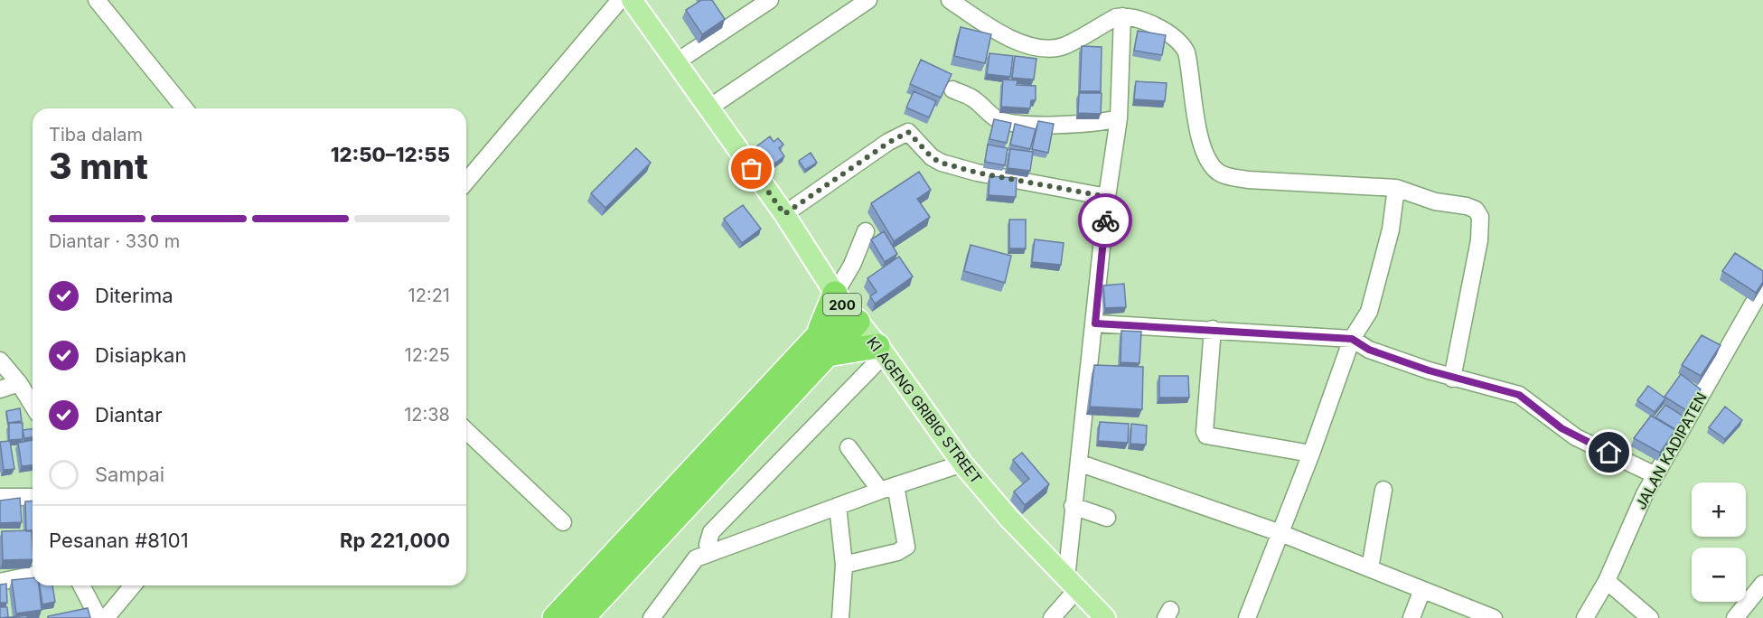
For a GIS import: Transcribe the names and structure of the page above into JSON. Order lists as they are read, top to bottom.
{
  "streets": {
    "main road": ["200", "KI AGENG GRIBIG STREET"],
    "street": ["JALAN KADIPATEN"]
  },
  "page": {
    "heading": ["3 mnt", "Tiba dalam", "12:50–12:55"],
    "panel": ["Pesanan #8101", "Rp 221,000"],
    "bar": "Diantar · 330 m",
    "list": [
      ["Diterima", "12:21"],
      ["Disiapkan", "12:25"],
      ["Diantar", "12:38"],
      "Sampai"
    ],
    "map_buttons": ["+", "−"]
  }
}
